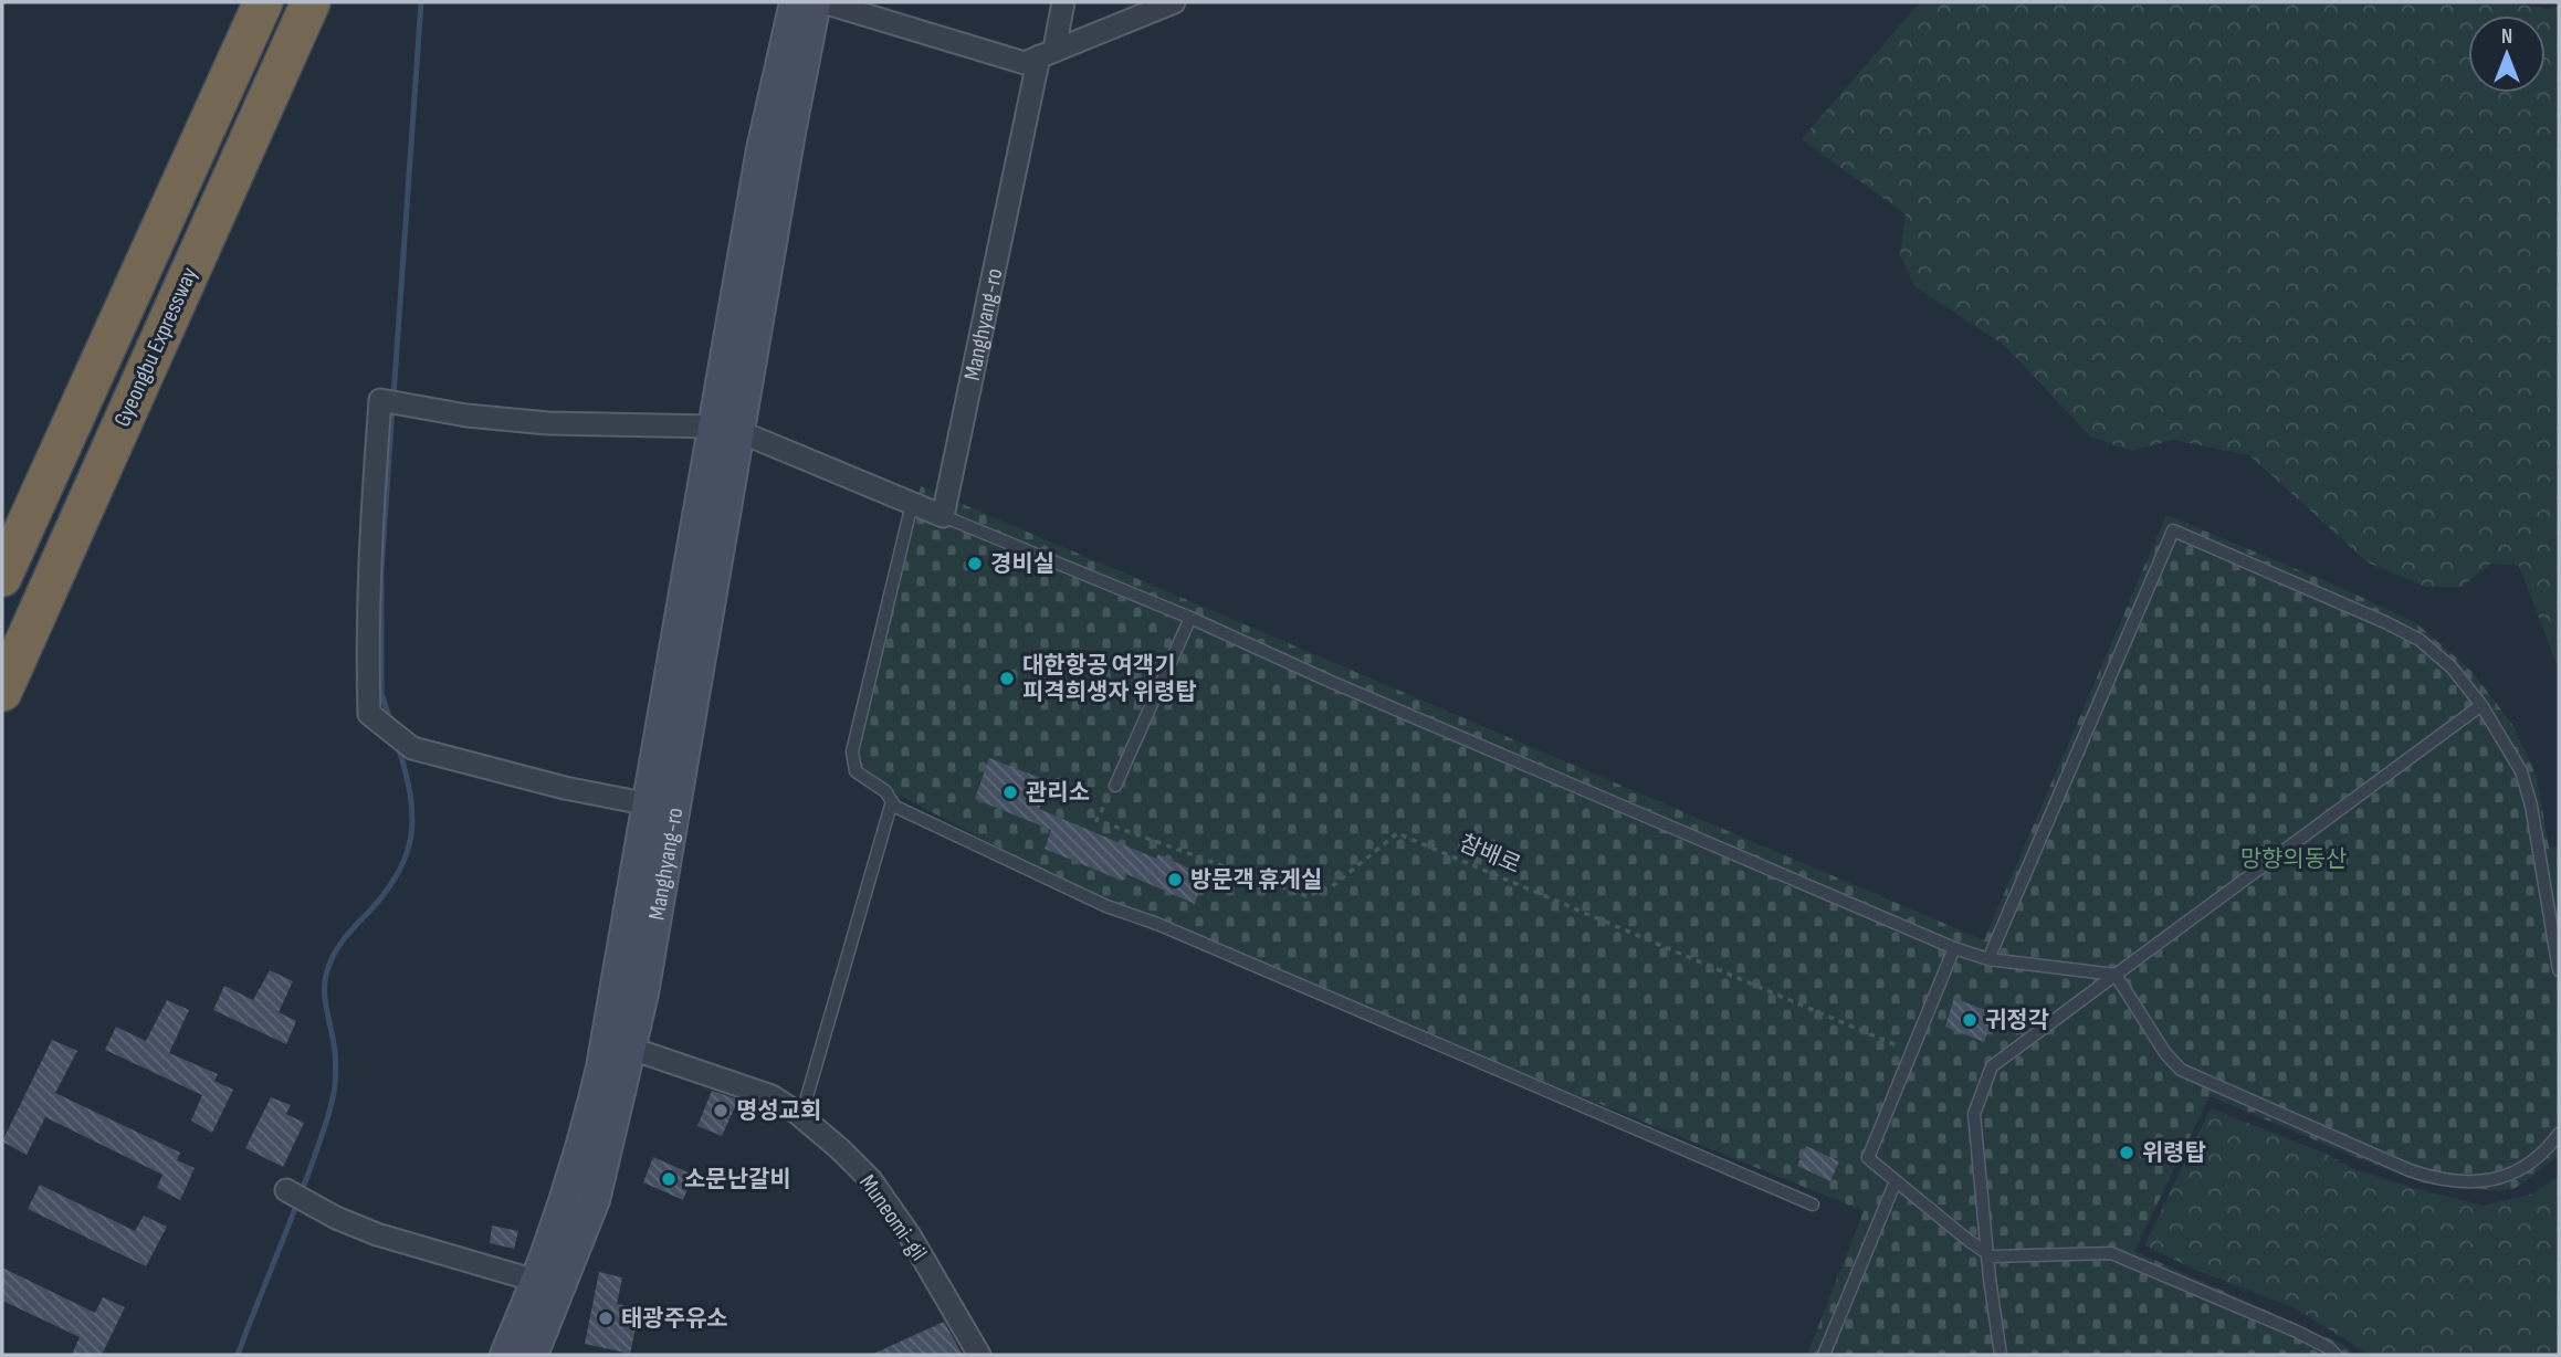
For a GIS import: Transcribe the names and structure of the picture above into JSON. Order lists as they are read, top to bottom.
{
  "streets": {
    "highway": ["Gyeongbu Expressway"],
    "main road": ["Manghyang-ro"],
    "street": ["Muneomi-gil"],
    "path": ["참배로"]
  },
  "crossings": [
    ["Manghyang-ro", "Muneomi-gil"]
  ],
  "parks": ["망향의동산"],
  "places": [
    "경비실",
    "대한항공 여객기 피격희생자 위령탑",
    "관리소",
    "방문객 휴게실",
    "귀정각",
    "명성교회",
    "위령탑",
    "소문난갈비",
    "태광주유소"
  ],
  "north": "top"
}
